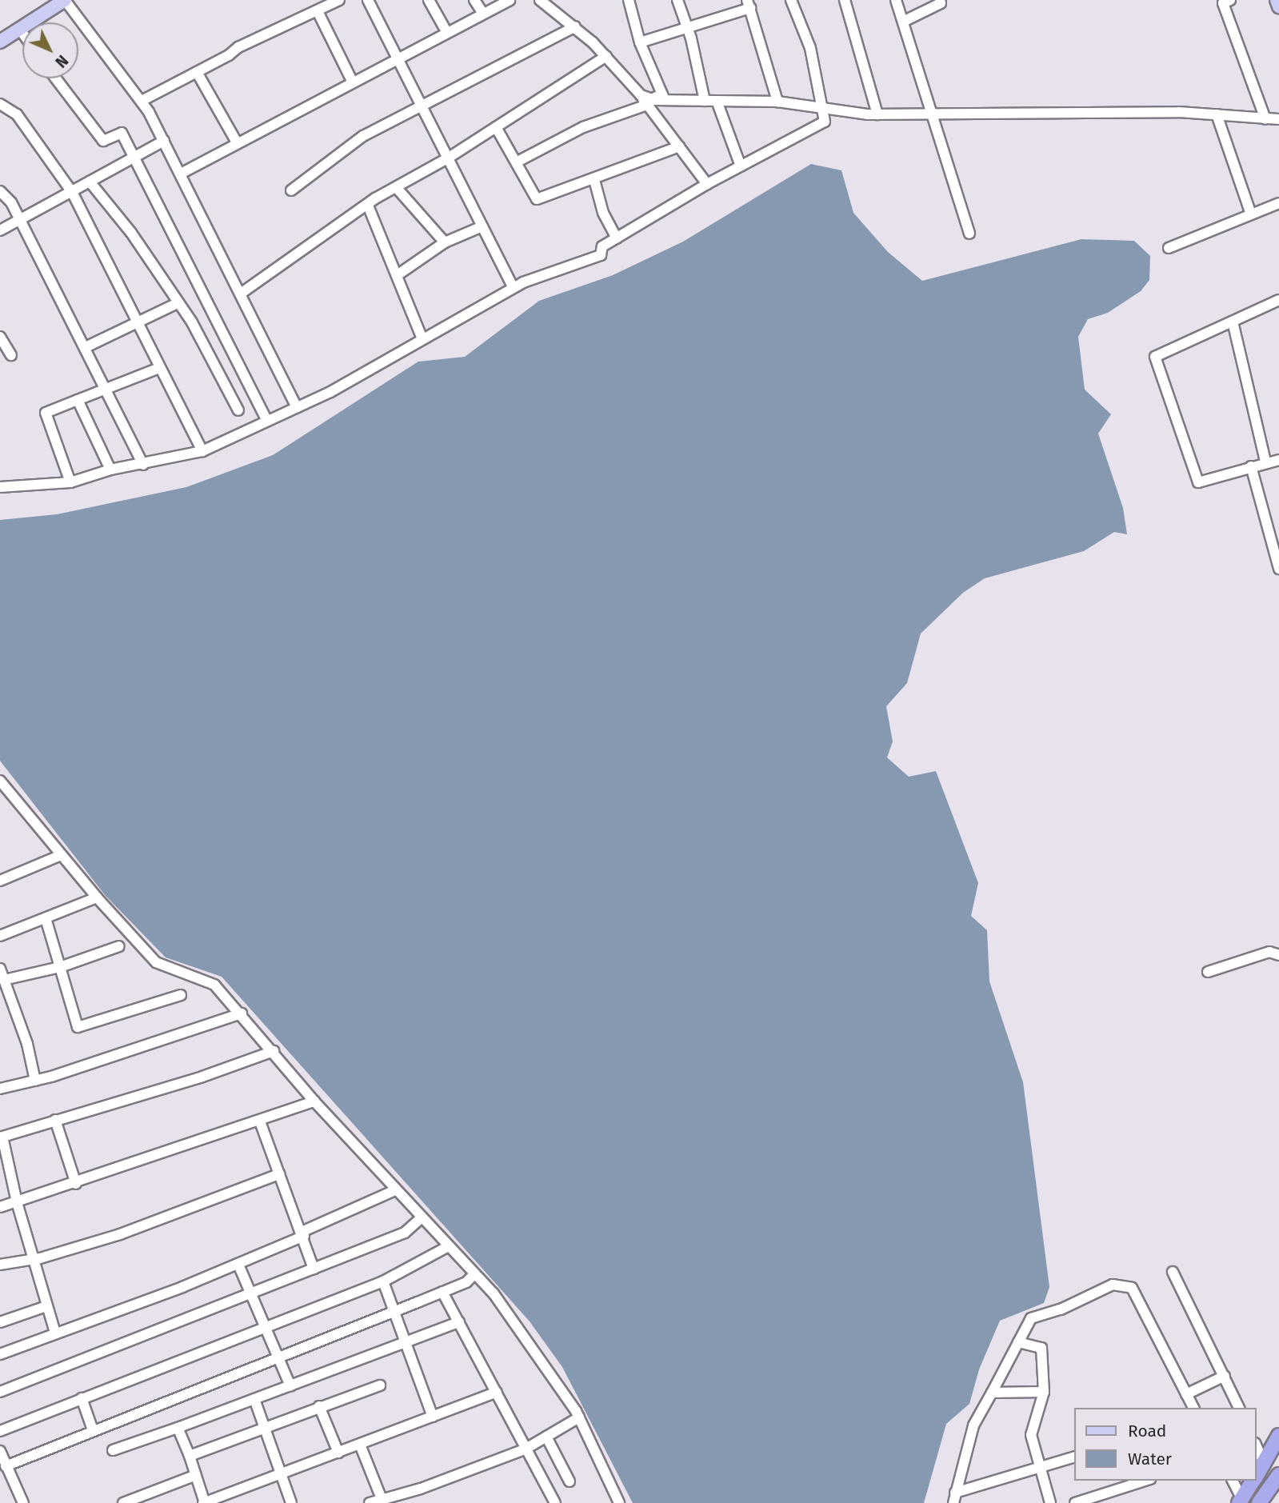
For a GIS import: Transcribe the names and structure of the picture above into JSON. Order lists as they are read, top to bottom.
{
  "legend": ["Road", "Water"],
  "north": "bottom right"
}
